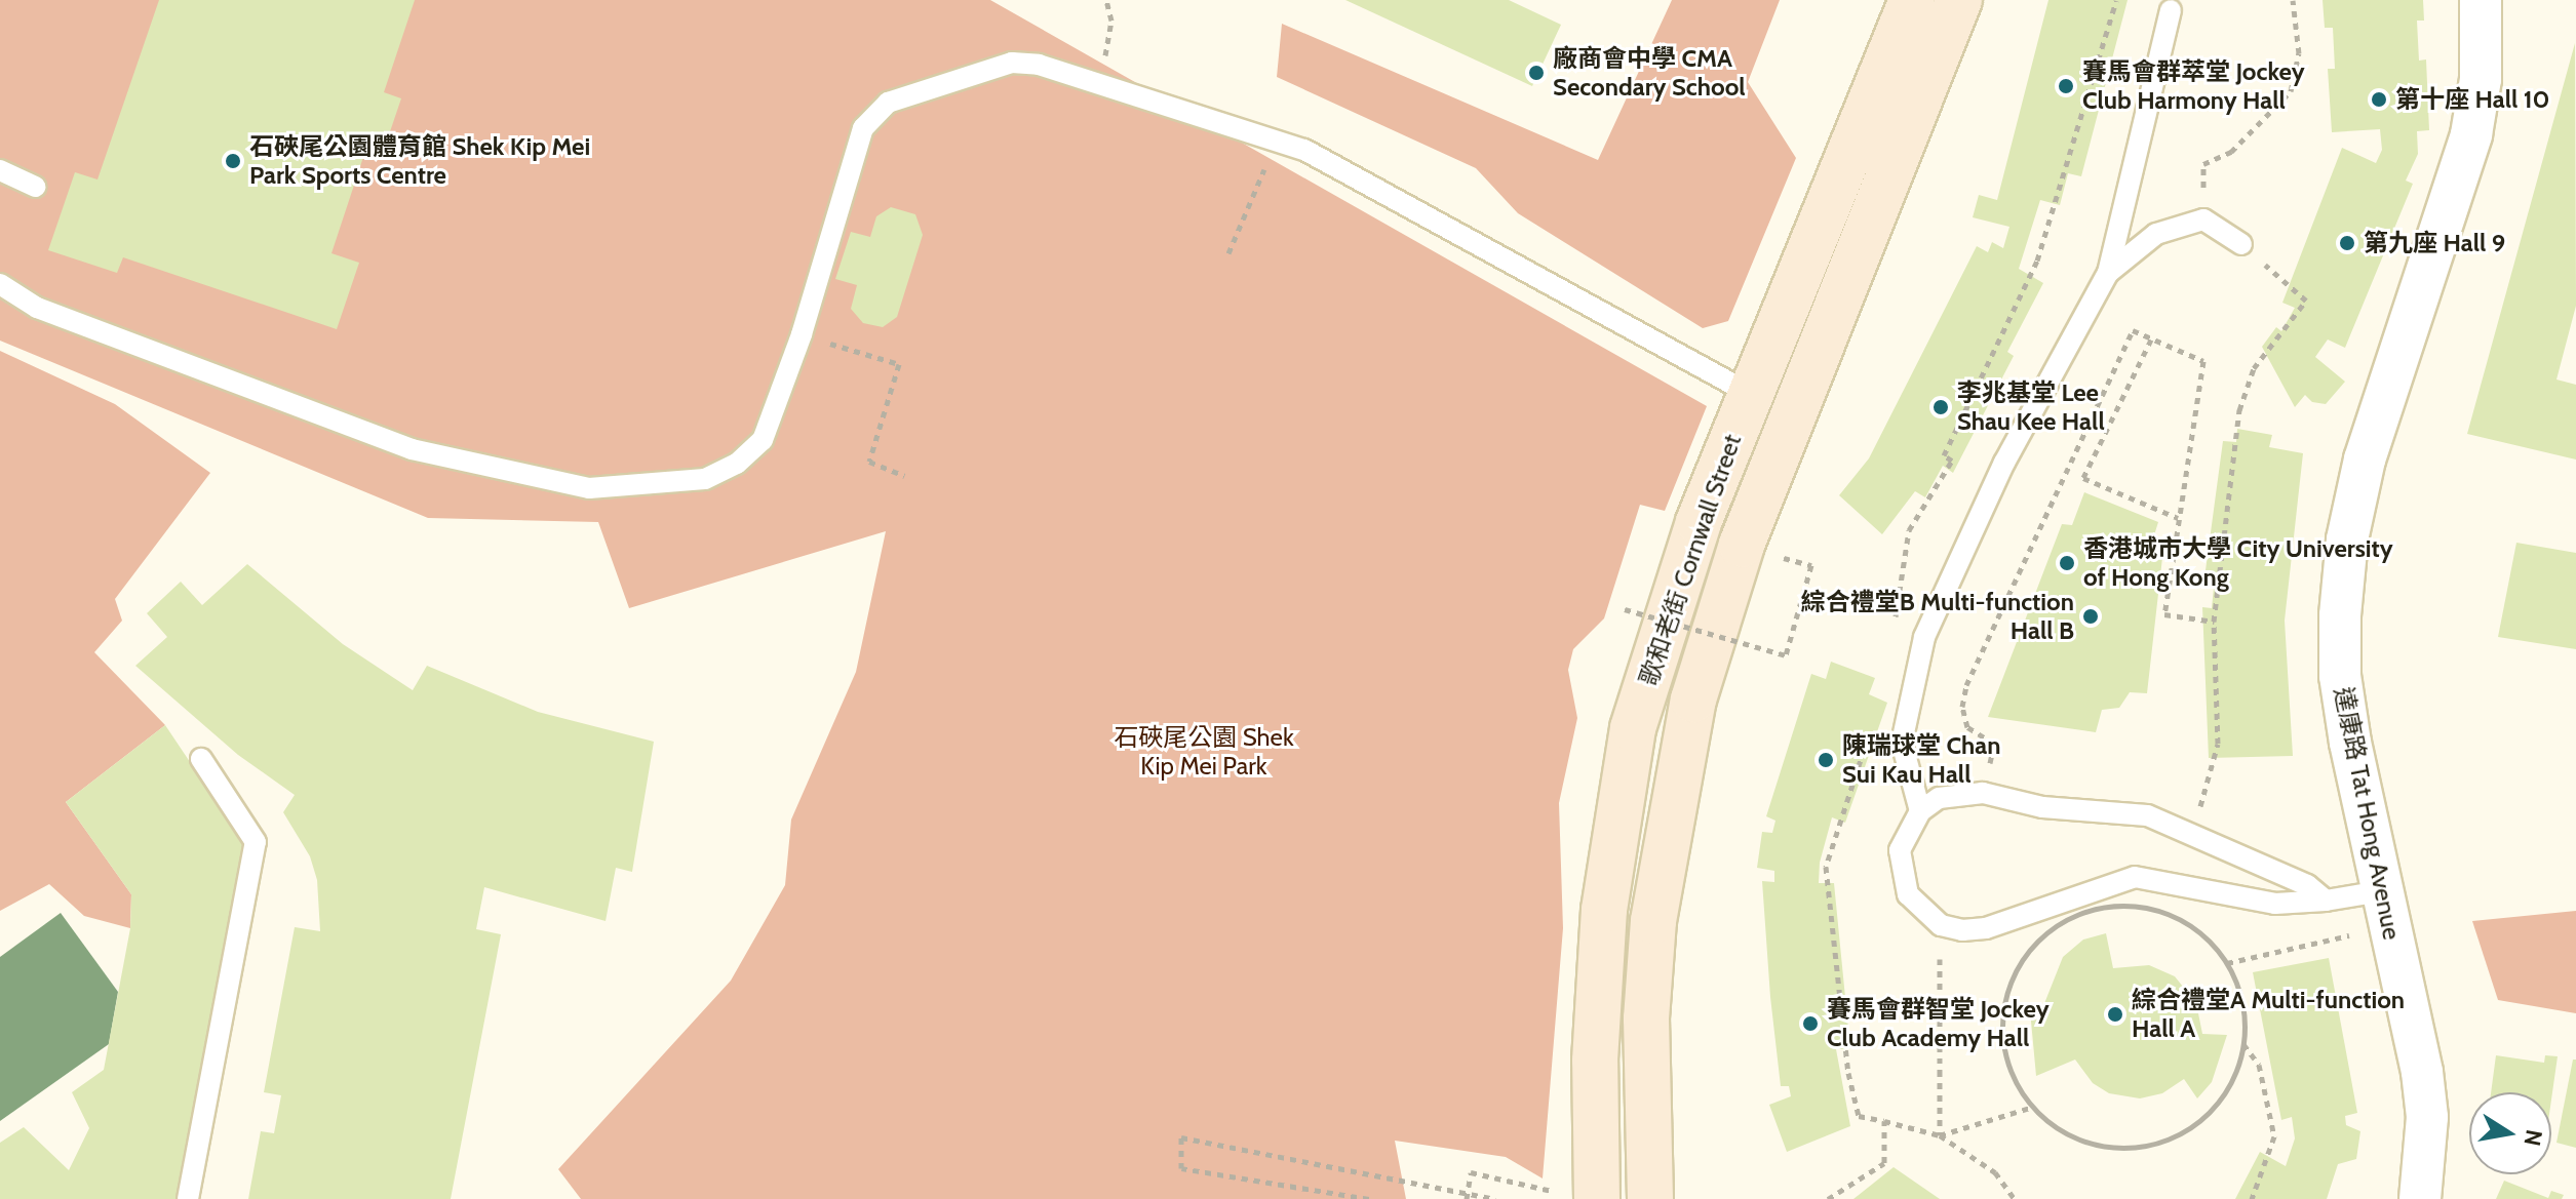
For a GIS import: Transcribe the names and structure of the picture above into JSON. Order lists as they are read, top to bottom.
{
  "streets": {
    "main road": ["歌和老街 Cornwall Street"],
    "street": ["達康路 Tat Hong Avenue"]
  },
  "parks": ["石硤尾公園 Shek Kip Mei Park"],
  "places": [
    "廠商會中學 CMA Secondary School",
    "賽馬會群萃堂 Jockey Club Harmony Hall",
    "第十座 Hall 10",
    "石硤尾公園體育館 Shek Kip Mei Park Sports Centre",
    "第九座 Hall 9",
    "李兆基堂 Lee Shau Kee Hall",
    "香港城市大學 City University of Hong Kong",
    "綜合禮堂B Multi-function Hall B",
    "陳瑞球堂 Chan Sui Kau Hall",
    "綜合禮堂A Multi-function Hall A",
    "賽馬會群智堂 Jockey Club Academy Hall"
  ],
  "north": "right"
}
